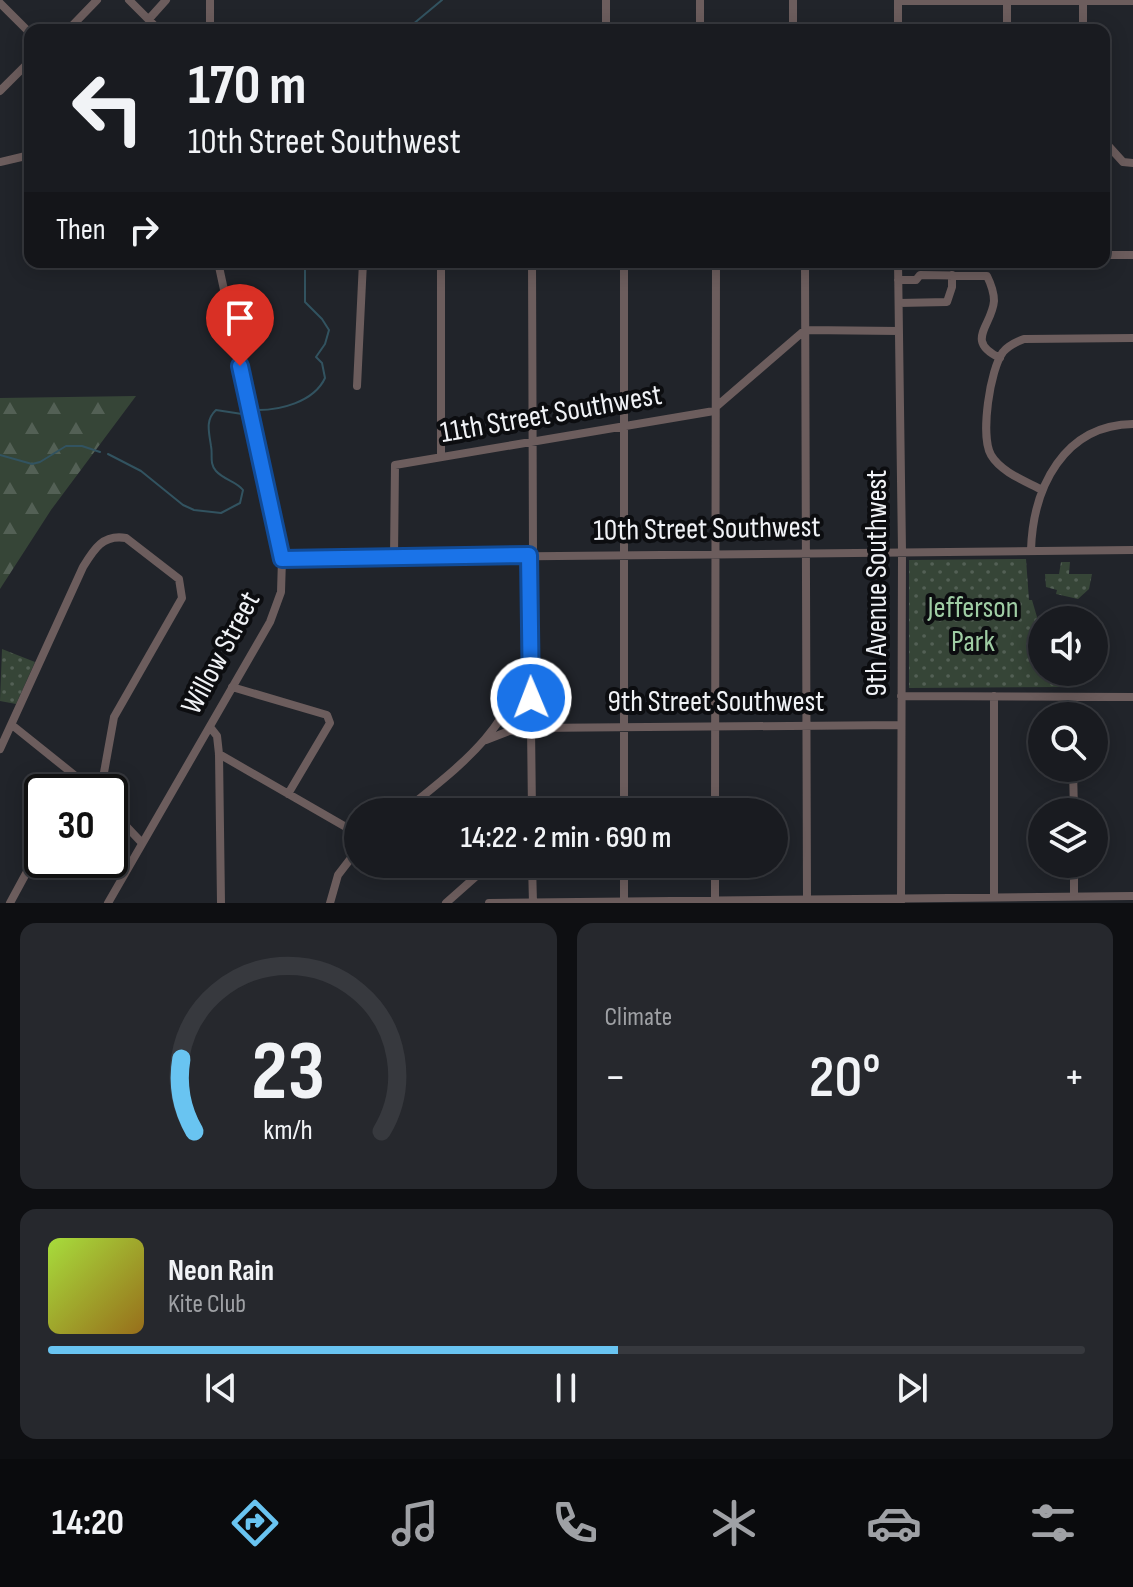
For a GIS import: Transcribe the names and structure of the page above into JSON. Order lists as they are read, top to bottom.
{
  "streets": {
    "street": [
      "11th Street Southwest",
      "10th Street Southwest",
      "9th Avenue Southwest",
      "Willow Street",
      "9th Street Southwest"
    ]
  },
  "crossings": [
    ["11th Street Southwest", "10th Street Southwest"],
    ["10th Street Southwest", "9th Avenue Southwest"],
    ["10th Street Southwest", "Willow Street"],
    ["9th Avenue Southwest", "9th Street Southwest"]
  ],
  "parks": ["Jefferson Park"],
  "page": {
    "turn": ["170 m", "10th Street Southwest"],
    "then": "Then",
    "limit": "30",
    "trip": "14:22 · 2 min · 690 m",
    "tile": "Climate",
    "heat": ["−", "20°", "+"],
    "song": ["Neon Rain", "Kite Club"],
    "tabs": "14:20",
    "gauge": ["23", "km/h"]
  }
}
